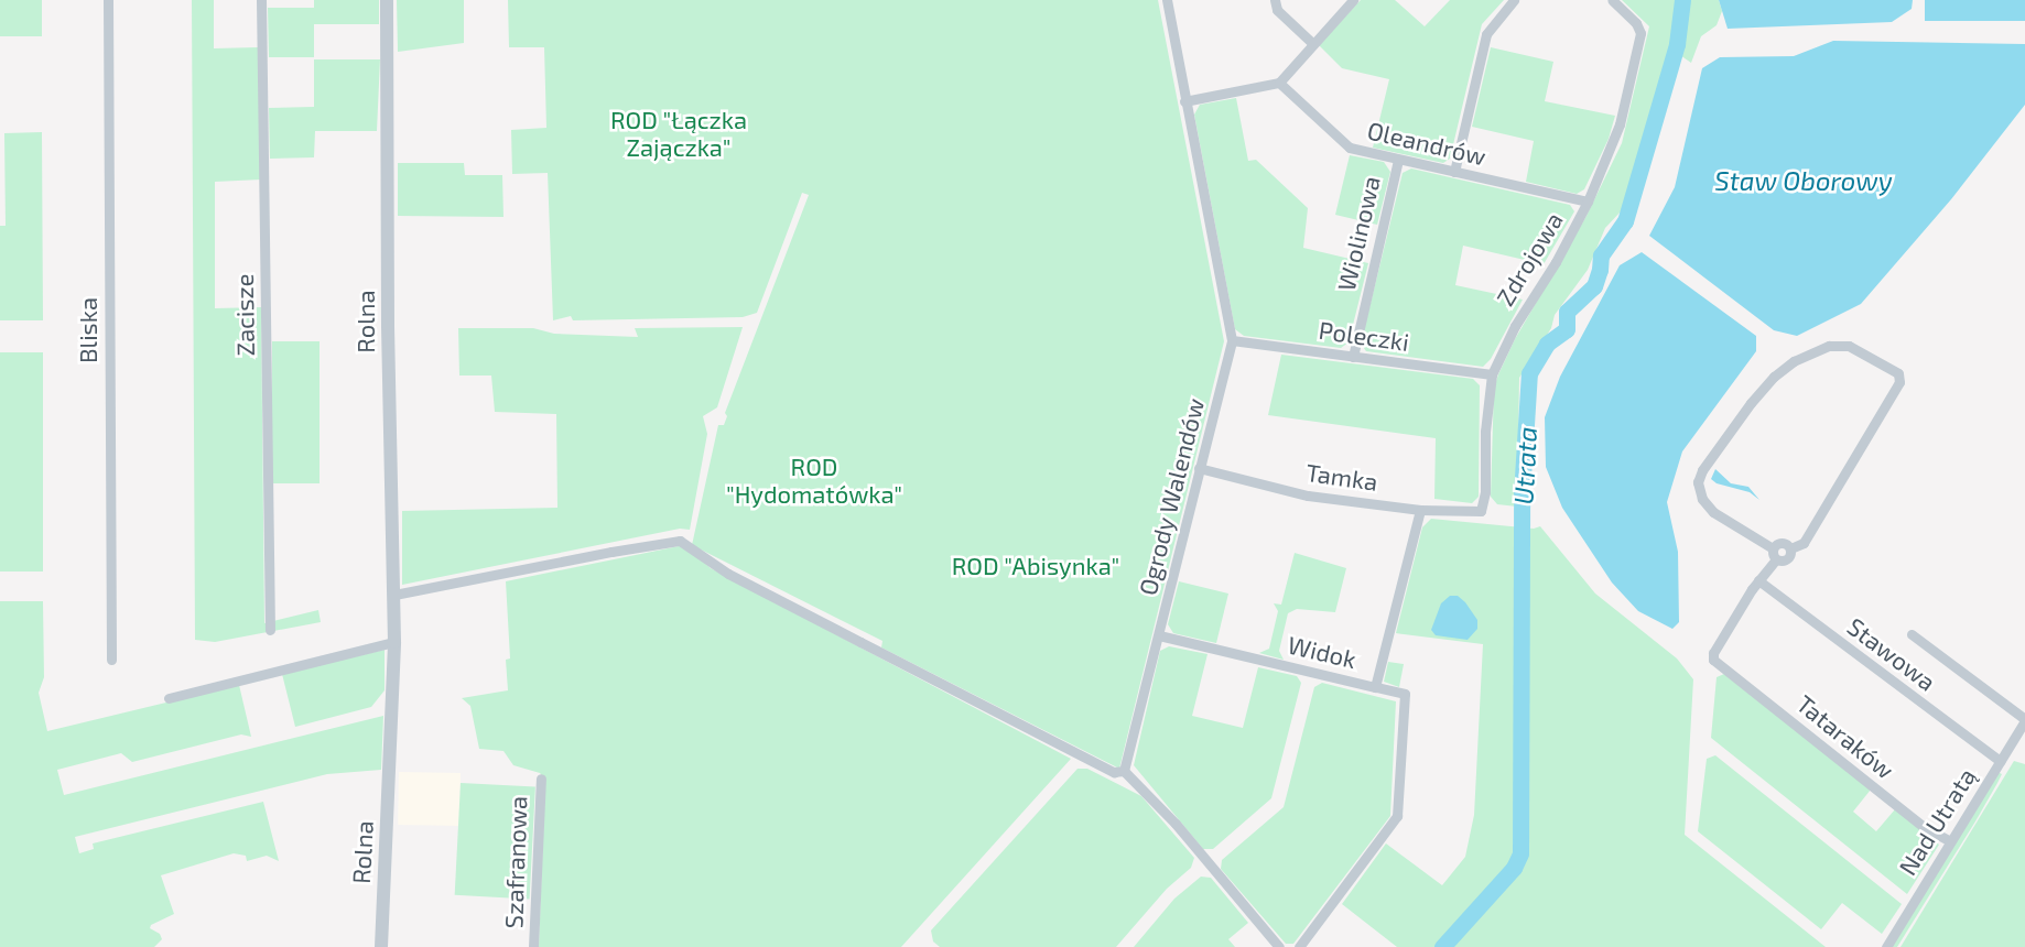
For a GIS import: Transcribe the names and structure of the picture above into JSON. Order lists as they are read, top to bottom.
{
  "streets": {
    "street": [
      "Oleandrów",
      "Wiolinowa",
      "Zdrojowa",
      "Zacisze",
      "Rolna",
      "Bliska",
      "Poleczki",
      "Tamka",
      "Ogrody Walendów",
      "Widok",
      "Stawowa",
      "Tataraków",
      "Nad Utratą",
      "Szafranowa"
    ]
  },
  "crossings": [
    ["Oleandrów", "Wiolinowa"],
    ["Oleandrów", "Zdrojowa"],
    ["Wiolinowa", "Poleczki"],
    ["Zdrojowa", "Poleczki"],
    ["Zdrojowa", "Tamka"],
    ["Poleczki", "Ogrody Walendów"],
    ["Tamka", "Ogrody Walendów"],
    ["Tamka", "Widok"],
    ["Ogrody Walendów", "Widok"],
    ["Stawowa", "Tataraków"],
    ["Stawowa", "Nad Utratą"],
    ["Tataraków", "Nad Utratą"]
  ],
  "water": ["Staw Oborowy", "Utrata"],
  "parks": ["ROD \"Łączka Zajączka\"", "ROD \"Hydomatówka\"", "ROD \"Abisynka\""]
}
